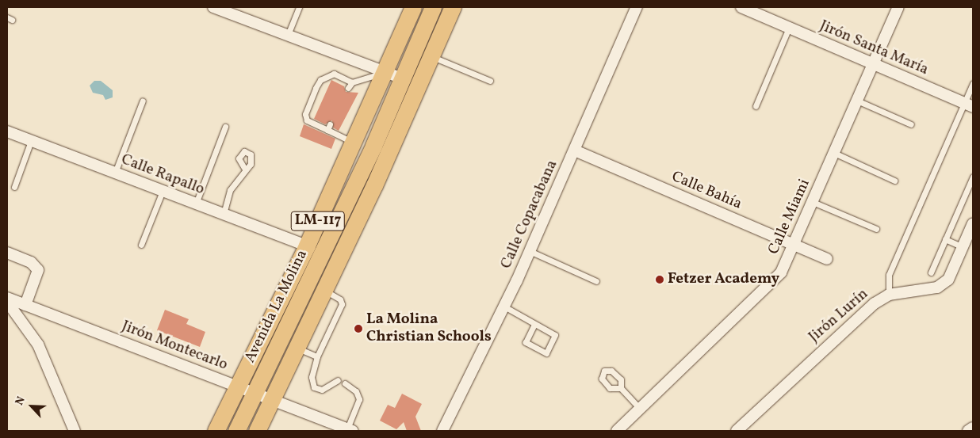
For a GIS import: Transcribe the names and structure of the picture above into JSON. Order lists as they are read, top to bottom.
{
  "streets": {
    "main road": ["LM-117", "Avenida La Molina"],
    "street": [
      "Jirón Santa María",
      "Calle Rapallo",
      "Calle Bahía",
      "Calle Copacabana",
      "Calle Miami",
      "Jirón Lurín",
      "Jirón Montecarlo"
    ]
  },
  "crossings": [
    ["Jirón Santa María", "Calle Miami"],
    ["Calle Rapallo", "Avenida La Molina"],
    ["Calle Bahía", "Calle Copacabana"],
    ["Calle Bahía", "Calle Miami"],
    ["LM-117", "Jirón Montecarlo"],
    ["Avenida La Molina", "Jirón Montecarlo"]
  ],
  "places": ["Fetzer Academy", "La Molina Christian Schools"],
  "north": "top left"
}
